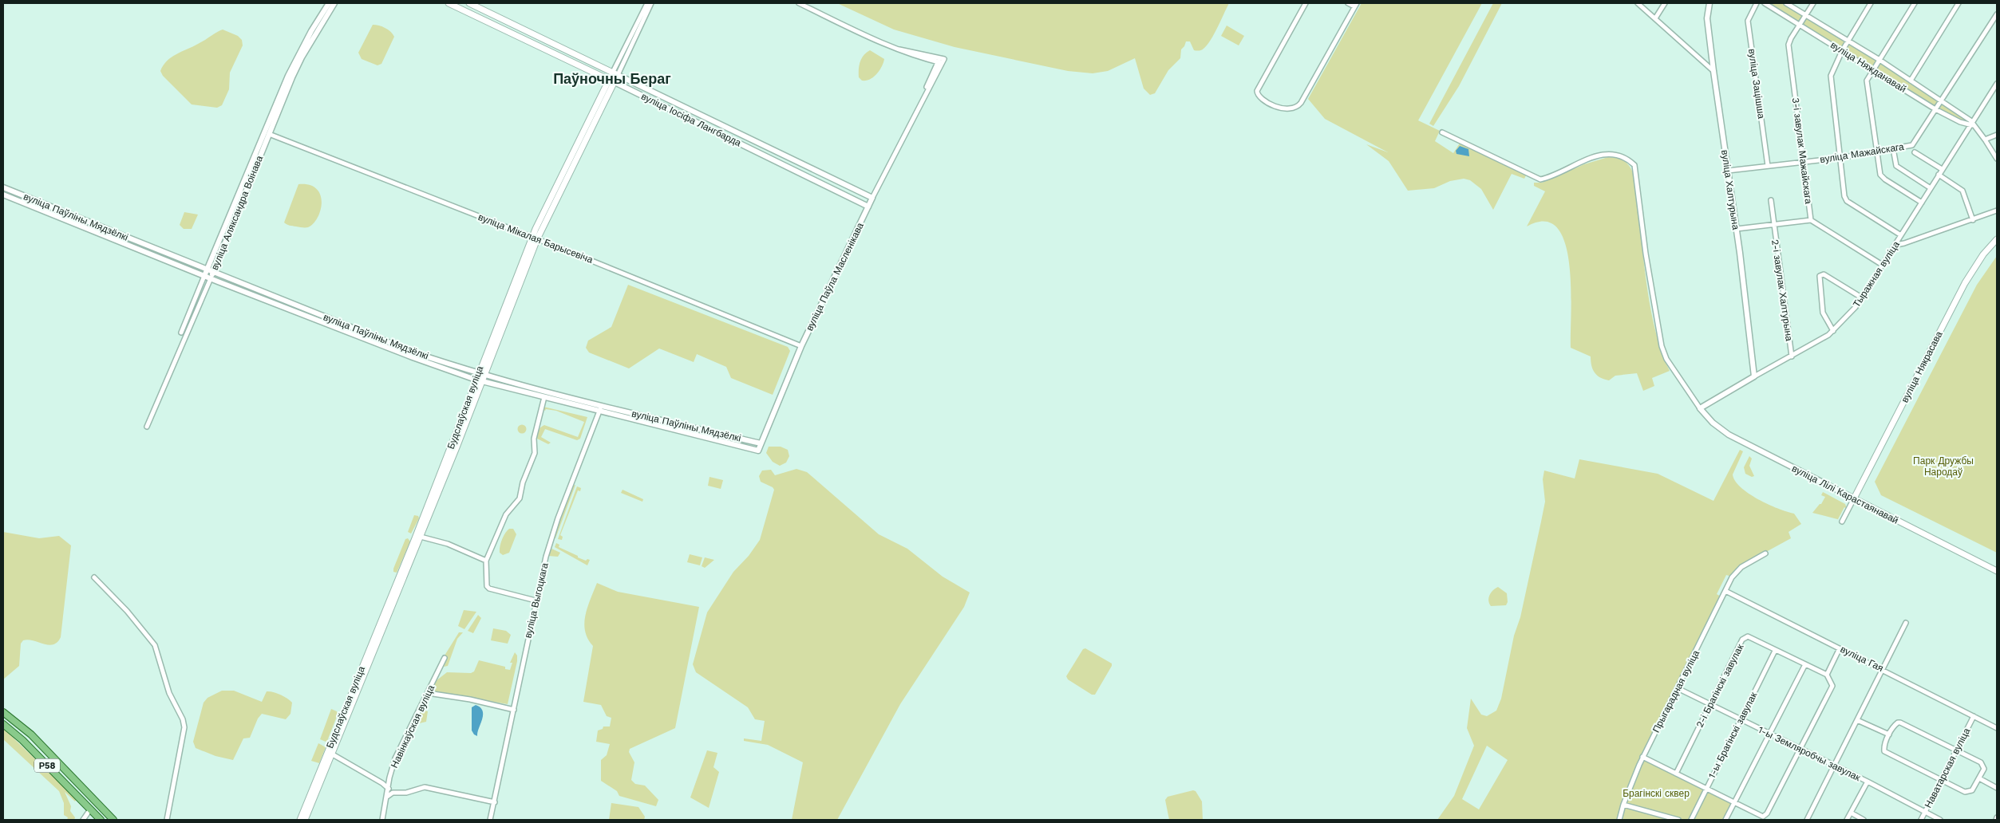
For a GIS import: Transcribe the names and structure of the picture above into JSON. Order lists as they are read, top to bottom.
{
  "streets": {
    "main road": [
      "вуліца Іосіфа Лангбарда",
      "вуліца Някрасава",
      "Будслаўская вуліца",
      "вуліца Лілі Карастаянавай",
      "Р58"
    ],
    "street": [
      "вуліца Няжданавай",
      "вуліца Зацішша",
      "3-і завулак Мажайскага",
      "вуліца Мажайскага",
      "вуліца Халтурына",
      "вуліца Аляксандра Воінава",
      "вуліца Паўліны Мядзёлкі",
      "вуліца Мікалая Барысевіча",
      "Тыражная вуліца",
      "вуліца Паўла Масленікава",
      "2-і завулак Халтурына",
      "вуліца Выгоцкага",
      "вуліца Гая",
      "2-і Брагінскі завулак",
      "Прыгарадная вуліца",
      "Навінкаўская вуліца",
      "1-ы Брагінскі завулак",
      "1-ы Земляробчы завулак",
      "Наватарская вуліца"
    ]
  },
  "crossings": [
    ["вуліца Няжданавай", "3-і завулак Мажайскага"],
    ["вуліца Няжданавай", "вуліца Мажайскага"],
    ["вуліца Няжданавай", "Тыражная вуліца"],
    ["вуліца Зацішша", "вуліца Мажайскага"],
    ["вуліца Іосіфа Лангбарда", "вуліца Паўла Масленікава"],
    ["вуліца Іосіфа Лангбарда", "Будслаўская вуліца"],
    ["3-і завулак Мажайскага", "вуліца Мажайскага"],
    ["вуліца Мажайскага", "вуліца Халтурына"],
    ["вуліца Халтурына", "Тыражная вуліца"],
    ["вуліца Аляксандра Воінава", "вуліца Паўліны Мядзёлкі"],
    ["вуліца Аляксандра Воінава", "вуліца Мікалая Барысевіча"],
    ["вуліца Паўліны Мядзёлкі", "вуліца Паўла Масленікава"],
    ["вуліца Паўліны Мядзёлкі", "Будслаўская вуліца"],
    ["вуліца Паўліны Мядзёлкі", "вуліца Выгоцкага"],
    ["вуліца Мікалая Барысевіча", "вуліца Паўла Масленікава"],
    ["вуліца Мікалая Барысевіча", "Будслаўская вуліца"],
    ["Тыражная вуліца", "2-і завулак Халтурына"],
    ["Тыражная вуліца", "вуліца Лілі Карастаянавай"],
    ["вуліца Някрасава", "вуліца Лілі Карастаянавай"],
    ["вуліца Гая", "Прыгарадная вуліца"],
    ["вуліца Гая", "Наватарская вуліца"],
    ["2-і Брагінскі завулак", "1-ы Брагінскі завулак"],
    ["2-і Брагінскі завулак", "1-ы Земляробчы завулак"],
    ["Прыгарадная вуліца", "1-ы Земляробчы завулак"],
    ["1-ы Брагінскі завулак", "1-ы Земляробчы завулак"],
    ["1-ы Земляробчы завулак", "Наватарская вуліца"]
  ],
  "districts": ["Паўночны Бераг"],
  "parks": ["Парк Дружбы Народаў", "Брагінскі сквер"]
}
